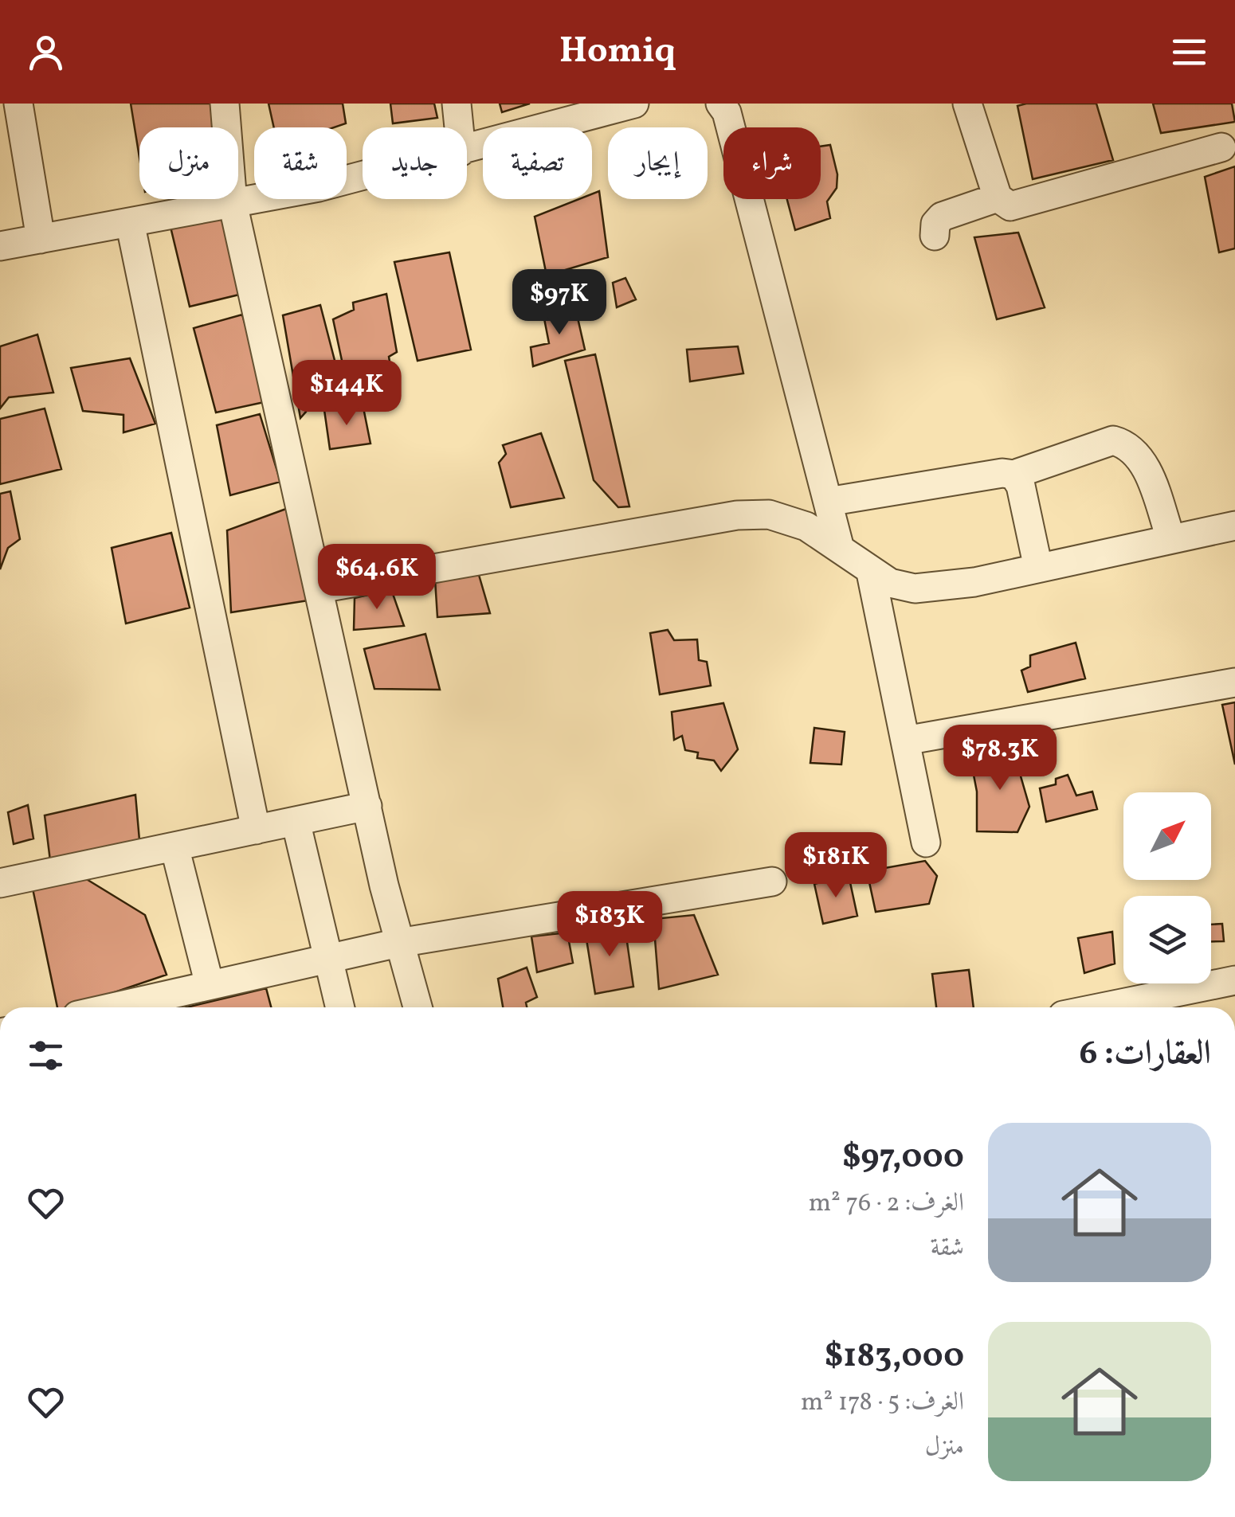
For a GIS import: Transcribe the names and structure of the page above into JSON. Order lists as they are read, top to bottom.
{
  "north": "top right",
  "page": {
    "header": "Homiq",
    "chip": [
      "شراء",
      "إيجار",
      "تصفية",
      "جديد",
      "شقة",
      "منزل"
    ],
    "price": [
      "$97K",
      "$144K",
      "$64.6K",
      "$78.3K",
      "$181K",
      "$183K"
    ],
    "heading": "العقارات: 6",
    "list": [
      {
        "name": "$97,000",
        "note": "الغرف: 2 · 76 m² · شقة"
      },
      {
        "name": "$183,000",
        "note": "الغرف: 5 · 178 m² · منزل"
      }
    ]
  }
}
